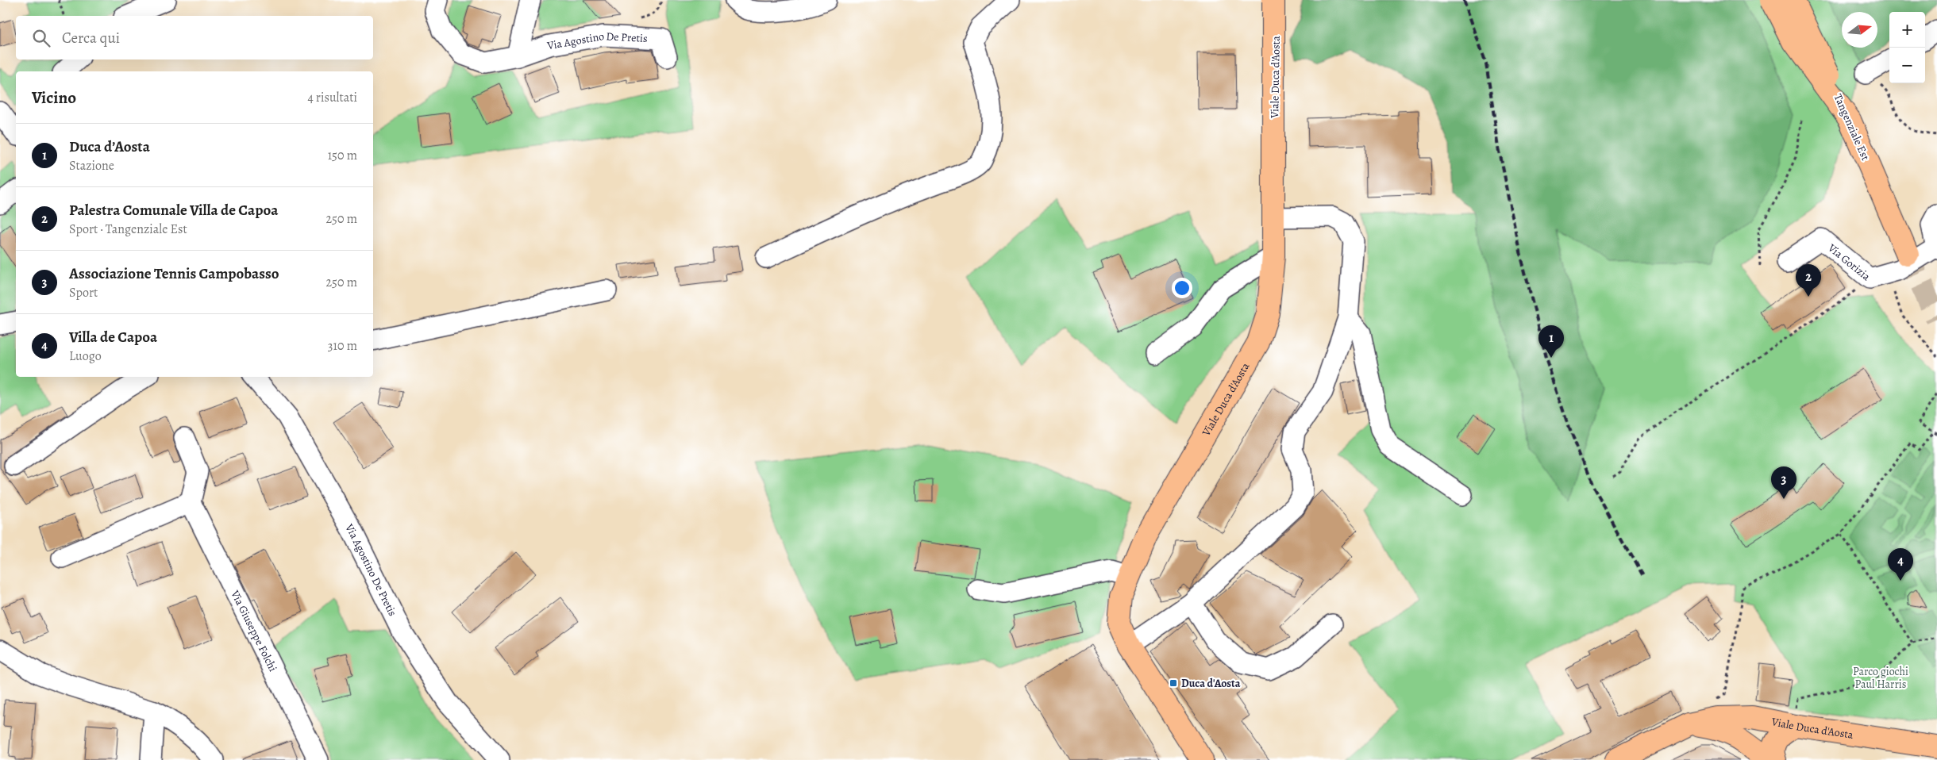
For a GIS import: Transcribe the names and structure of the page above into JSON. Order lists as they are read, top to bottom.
{
  "streets": {
    "main road": ["Viale Duca d'Aosta", "Tangenziale Est"],
    "street": ["Via Agostino De Pretis", "Via Gorizia", "Via Giuseppe Folchi"]
  },
  "parks": ["Parco giochi Paul Harris"],
  "places": {
    "transit": ["Duca d'Aosta"]
  },
  "north": "right",
  "page": {
    "map_buttons": ["+", "−"],
    "search": "Cerca qui",
    "heading": ["Vicino", "4 risultati"],
    "list": [
      {
        "mark": "1",
        "name": "Duca d’Aosta",
        "note": "Stazione",
        "value": "150 m"
      },
      {
        "mark": "2",
        "name": "Palestra Comunale Villa de Capoa",
        "note": "Sport · Tangenziale Est",
        "value": "250 m"
      },
      {
        "mark": "3",
        "name": "Associazione Tennis Campobasso",
        "note": "Sport",
        "value": "250 m"
      },
      {
        "mark": "4",
        "name": "Villa de Capoa",
        "note": "Luogo",
        "value": "310 m"
      }
    ],
    "pins": [
      "2",
      "1",
      "3",
      "4"
    ]
  }
}
